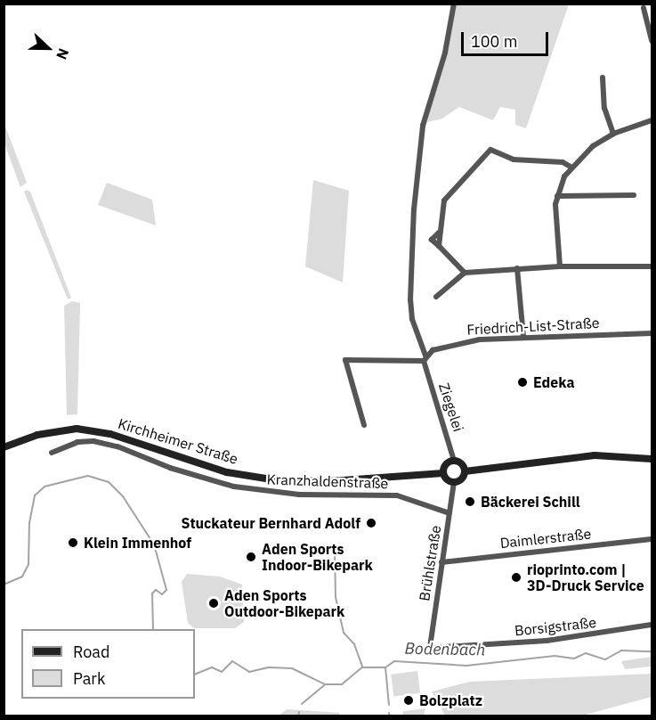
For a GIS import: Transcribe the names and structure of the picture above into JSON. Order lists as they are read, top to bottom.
{
  "streets": {
    "main road": ["Kirchheimer Straße"],
    "street": [
      "Friedrich-List-Straße",
      "Ziegelei",
      "Kranzhaldenstraße",
      "Daimlerstraße",
      "Brühlstraße",
      "Borsigstraße"
    ]
  },
  "crossings": [
    ["Friedrich-List-Straße", "Ziegelei"],
    ["Ziegelei", "Kirchheimer Straße"],
    ["Ziegelei", "Brühlstraße"],
    ["Kirchheimer Straße", "Brühlstraße"],
    ["Kranzhaldenstraße", "Brühlstraße"],
    ["Daimlerstraße", "Brühlstraße"],
    ["Brühlstraße", "Borsigstraße"]
  ],
  "water": ["Bodenbach"],
  "places": [
    "Edeka",
    "Bäckerei Schill",
    "Stuckateur Bernhard Adolf",
    "Klein Immenhof",
    "Aden Sports Indoor-Bikepark",
    "rioprinto.com | 3D-Druck Service",
    "Aden Sports Outdoor-Bikepark",
    "Bolzplatz"
  ],
  "legend": ["Road", "Park"],
  "scale_bar": "100 m",
  "north": "right"
}
